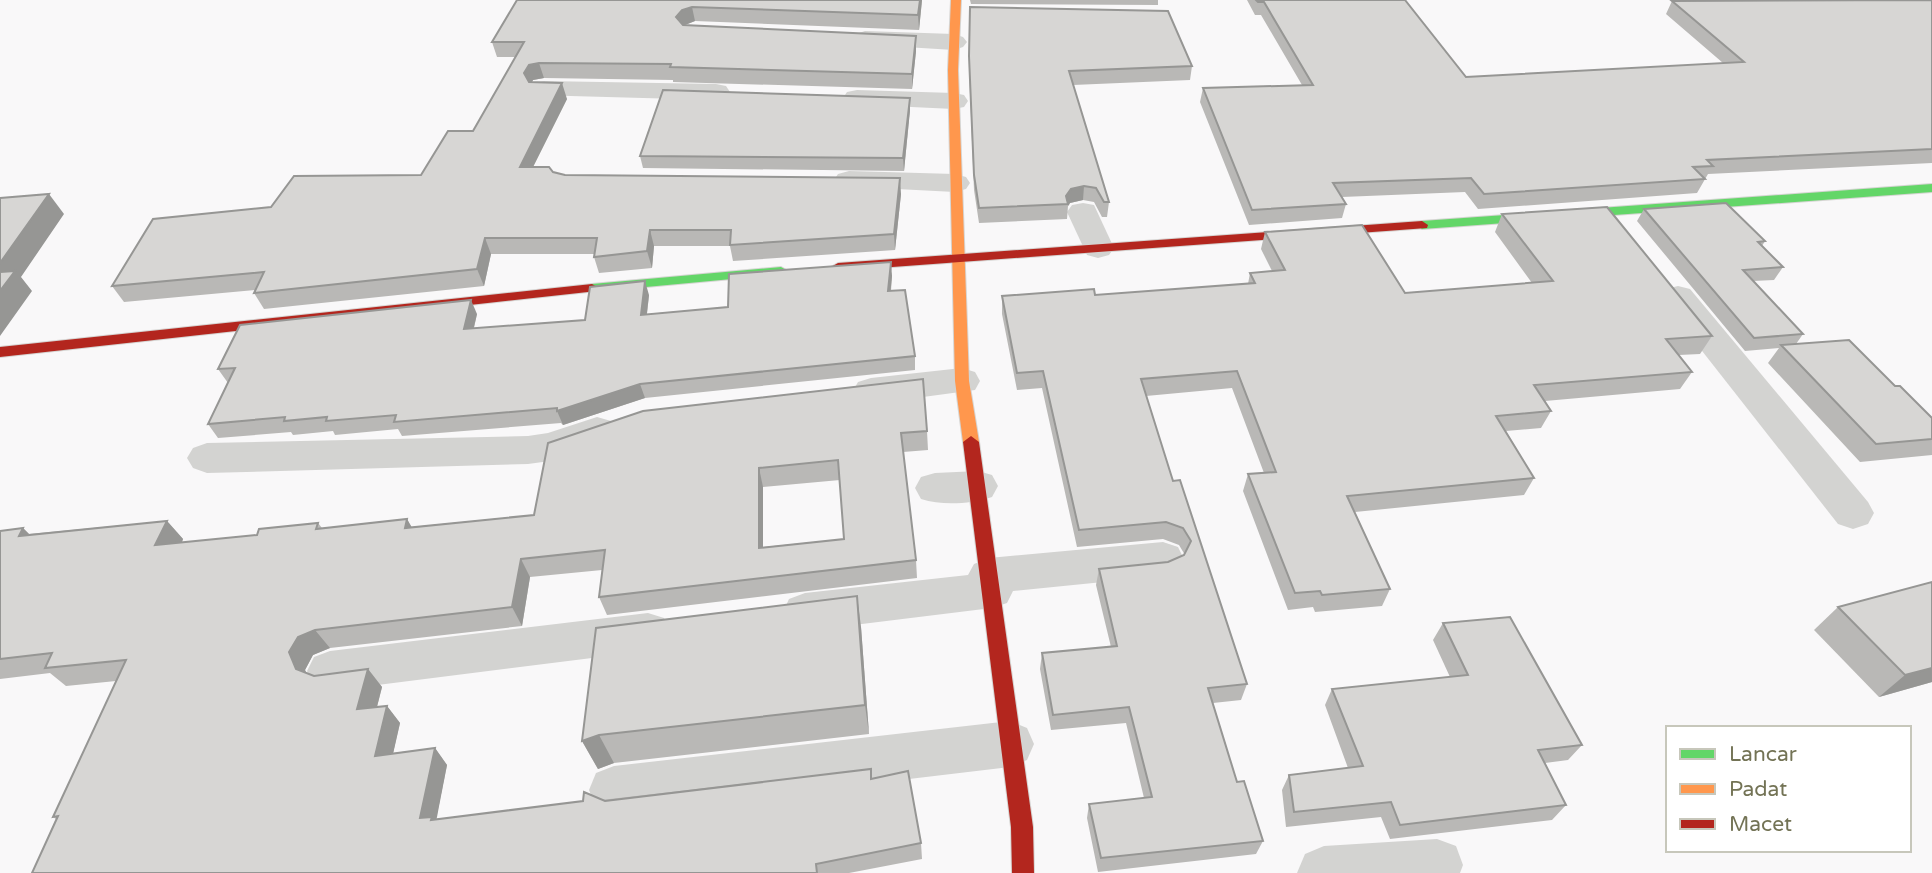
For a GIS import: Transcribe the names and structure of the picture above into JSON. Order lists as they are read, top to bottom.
{
  "legend": ["Lancar", "Padat", "Macet"]
}
